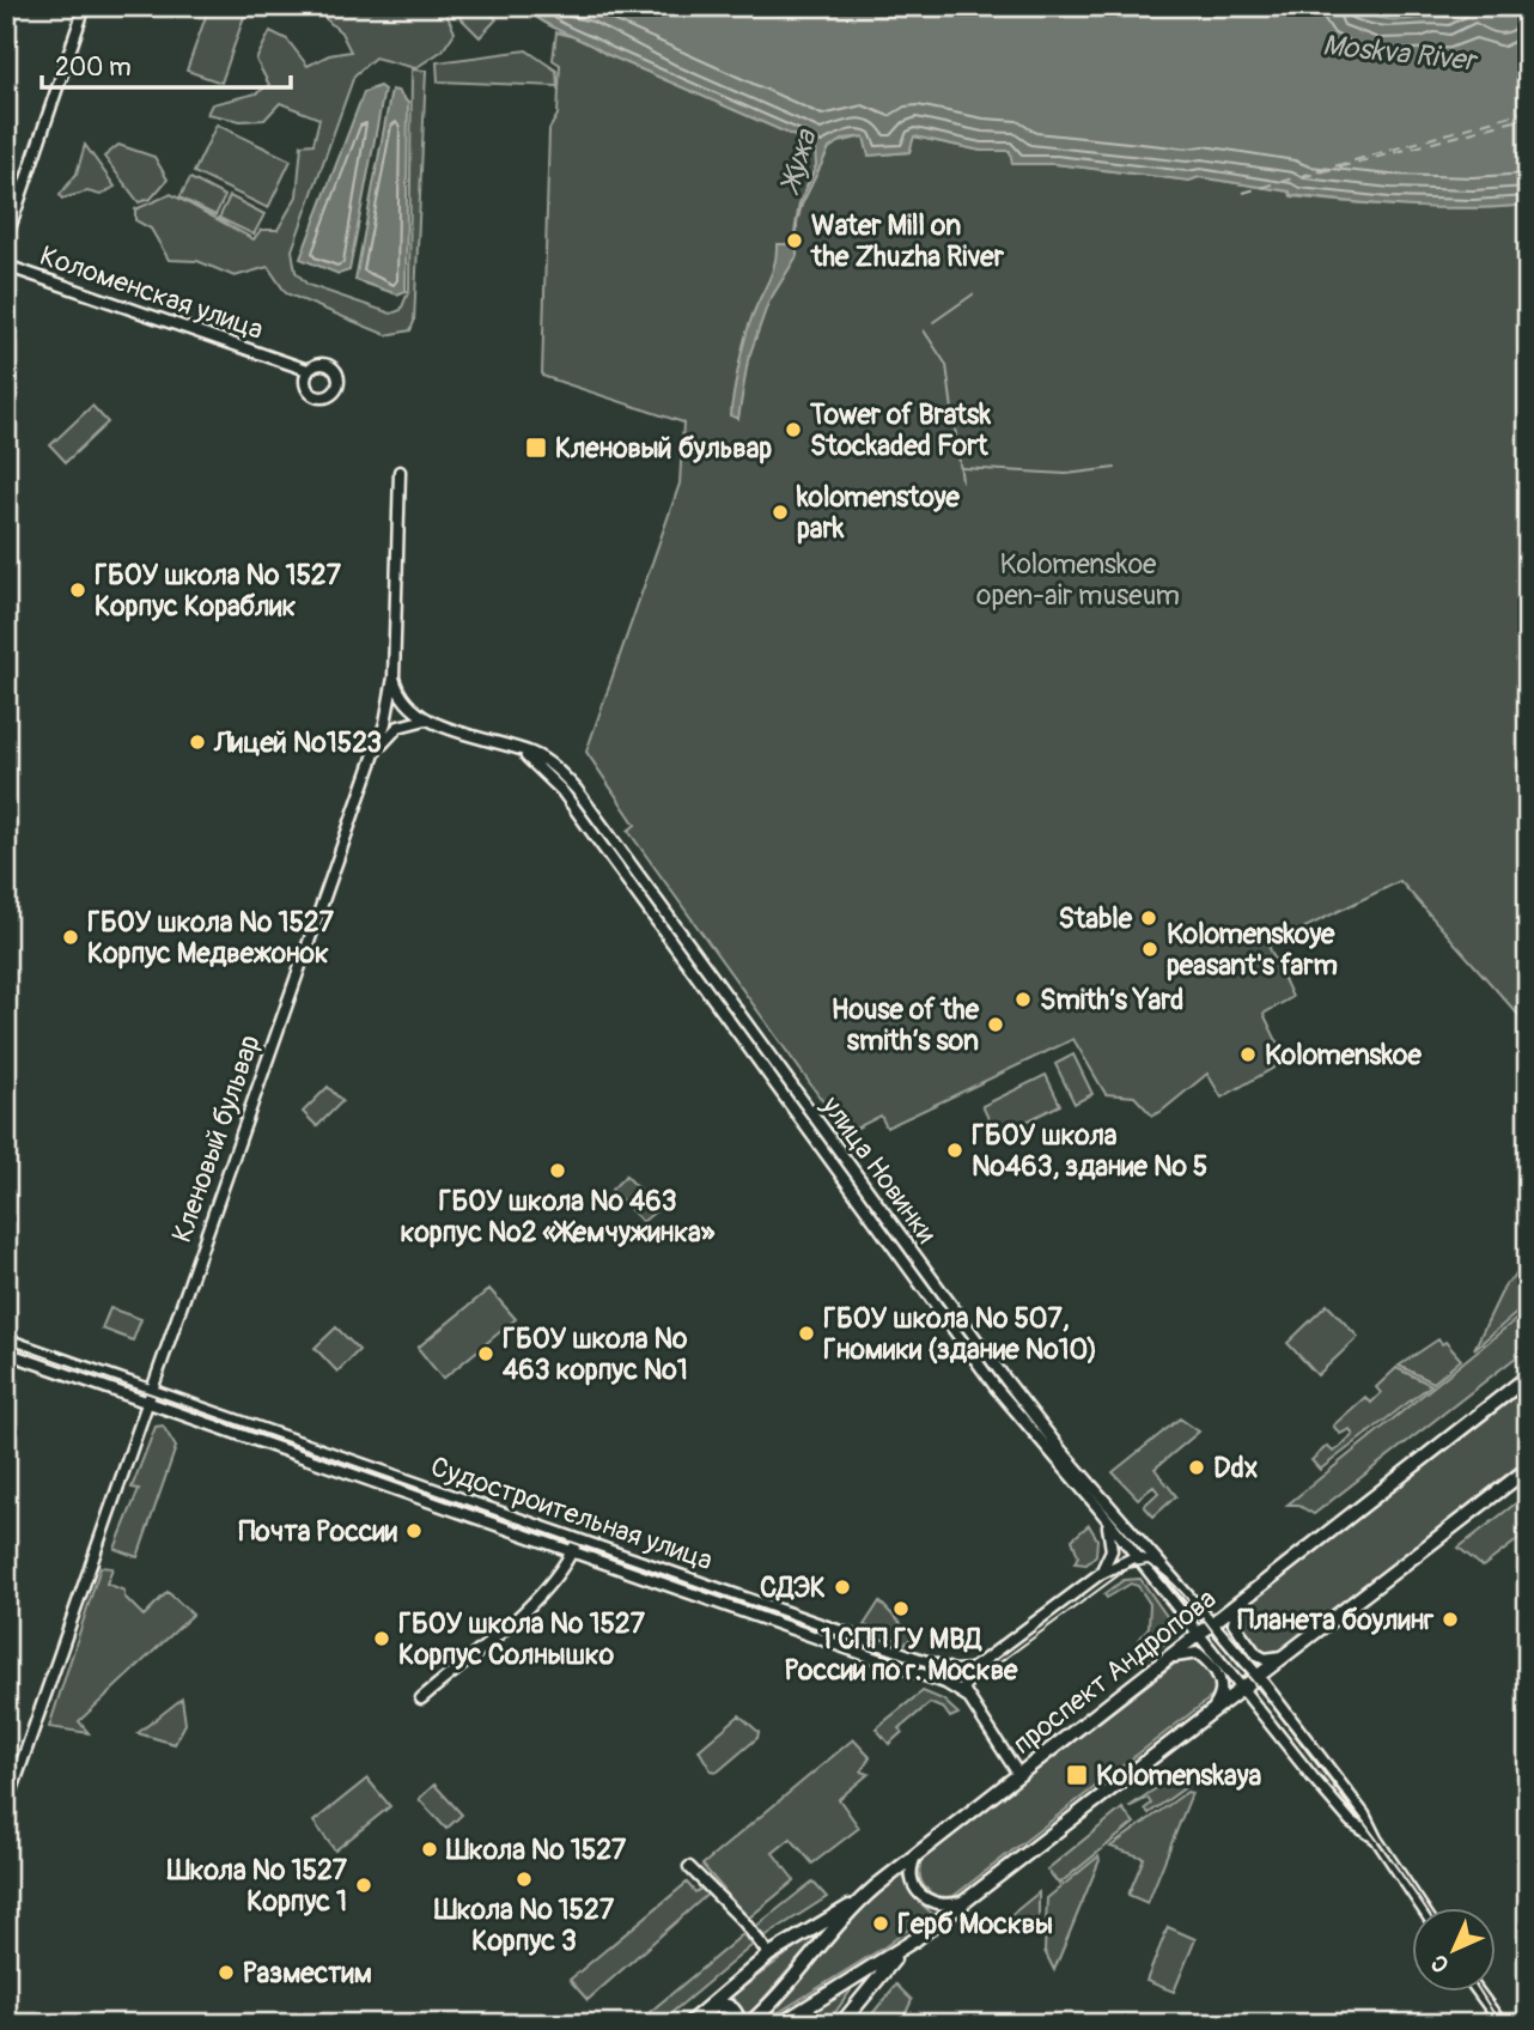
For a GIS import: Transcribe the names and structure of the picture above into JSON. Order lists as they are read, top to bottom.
{
  "streets": {
    "main road": ["проспект Андропова"],
    "street": [
      "Коломенская улица",
      "Кленовый бульвар",
      "улица Новинки",
      "Судостроительная улица"
    ]
  },
  "crossings": [
    ["Кленовый бульвар", "улица Новинки"],
    ["Кленовый бульвар", "Судостроительная улица"],
    ["улица Новинки", "проспект Андропова"]
  ],
  "water": ["Moskva River", "Жужа"],
  "parks": ["Kolomenskoe open-air museum"],
  "places": {
    "other": [
      "Water Mill on the Zhuzha River",
      "Tower of Bratsk Stockaded Fort",
      "kolomenstoye park",
      "ГБОУ школа № 1527 Корпус Кораблик",
      "Лицей №1523",
      "Stable",
      "ГБОУ школа № 1527 Корпус Медвежонок",
      "Kolomenskoye peasant's farm",
      "Smith’s Yard",
      "House of the smith’s son",
      "Kolomenskoe",
      "ГБОУ школа №463, здание № 5",
      "ГБОУ школа № 463 корпус №2 «Жемчужинка»",
      "ГБОУ школа № 507, Гномики (здание №10)",
      "ГБОУ школа № 463 корпус №1",
      "Ddx",
      "Почта России",
      "СДЭК",
      "1 СПП ГУ МВД России по г. Москве",
      "Планета боулинг",
      "ГБОУ школа № 1527 Корпус Солнышко",
      "Школа № 1527",
      "Школа № 1527 Корпус 3",
      "Школа № 1527 Корпус 1",
      "Герб Москвы",
      "Разместим"
    ],
    "transit": ["Кленовый бульвар", "Kolomenskaya"]
  },
  "scale_bar": "200 m",
  "north": "bottom left"
}
